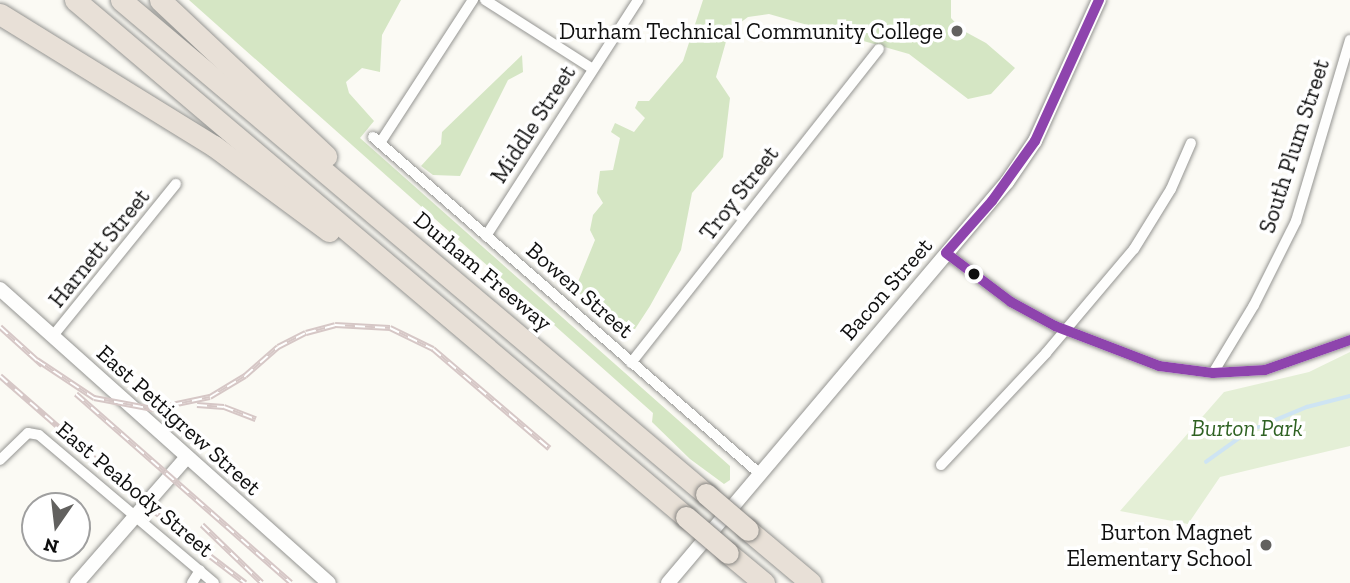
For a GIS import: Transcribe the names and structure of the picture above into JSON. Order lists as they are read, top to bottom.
{
  "streets": {
    "highway": ["Durham Freeway"],
    "street": [
      "Middle Street",
      "South Plum Street",
      "Troy Street",
      "Harnett Street",
      "Bacon Street",
      "Bowen Street",
      "East Pettigrew Street",
      "East Peabody Street"
    ]
  },
  "crossings": [
    ["Middle Street", "Bowen Street"],
    ["Troy Street", "Bowen Street"],
    ["Harnett Street", "East Pettigrew Street"],
    ["Bacon Street", "Bowen Street"]
  ],
  "parks": ["Burton Park"],
  "places": ["Durham Technical Community College", "Burton Magnet Elementary School"],
  "north": "bottom"
}
